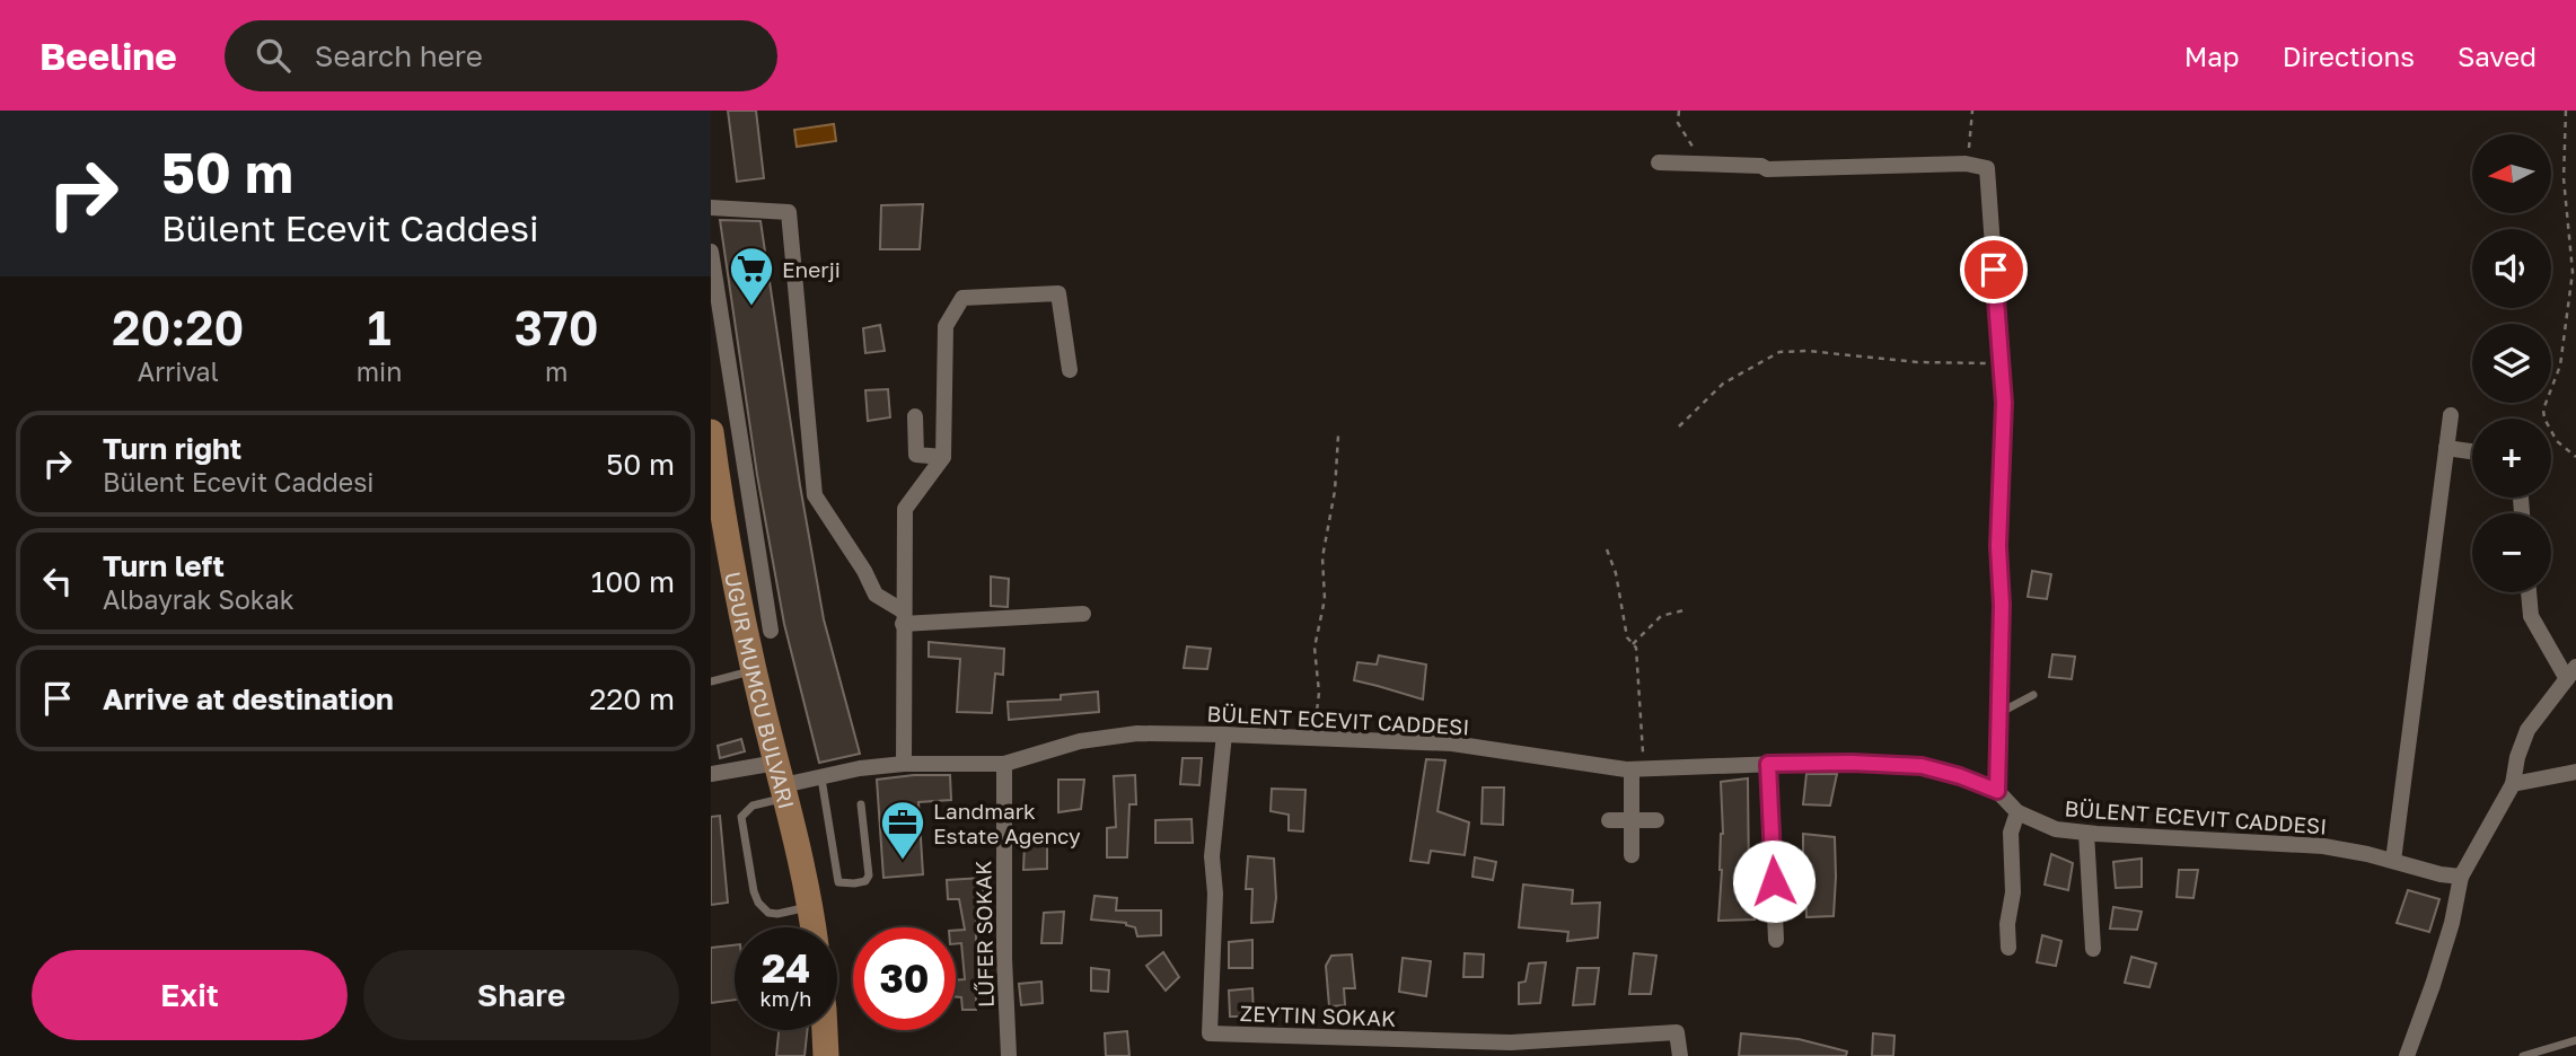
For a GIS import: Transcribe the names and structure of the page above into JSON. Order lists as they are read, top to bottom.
{
  "streets": {
    "street": ["BÜLENT ECEVIT CADDESI", "LŰFER SOKAK", "ZEYTIN SOKAK"]
  },
  "crossings": [
    ["BÜLENT ECEVIT CADDESI", "LŰFER SOKAK"],
    ["BÜLENT ECEVIT CADDESI", "ZEYTIN SOKAK"]
  ],
  "places": {
    "supermarket": ["Enerji"],
    "office": ["Landmark Estate Agency"]
  },
  "north": "left",
  "page": {
    "header": "Beeline",
    "search": "Search here",
    "nav": ["Map", "Directions", "Saved"],
    "turn": ["50 m", "Bülent Ecevit Caddesi"],
    "map_buttons": ["+", "−"],
    "eta": [
      "20:20",
      "Arrival",
      "1",
      "min",
      "370",
      "m"
    ],
    "list": [
      {
        "name": "Turn right",
        "note": "Bülent Ecevit Caddesi",
        "value": "50 m"
      },
      {
        "name": "Turn left",
        "note": "Albayrak Sokak",
        "value": "100 m"
      },
      {
        "name": "Arrive at destination",
        "value": "220 m"
      }
    ],
    "speed": "24 km/h",
    "limit": "30",
    "buttons": ["Exit", "Share"]
  }
}
